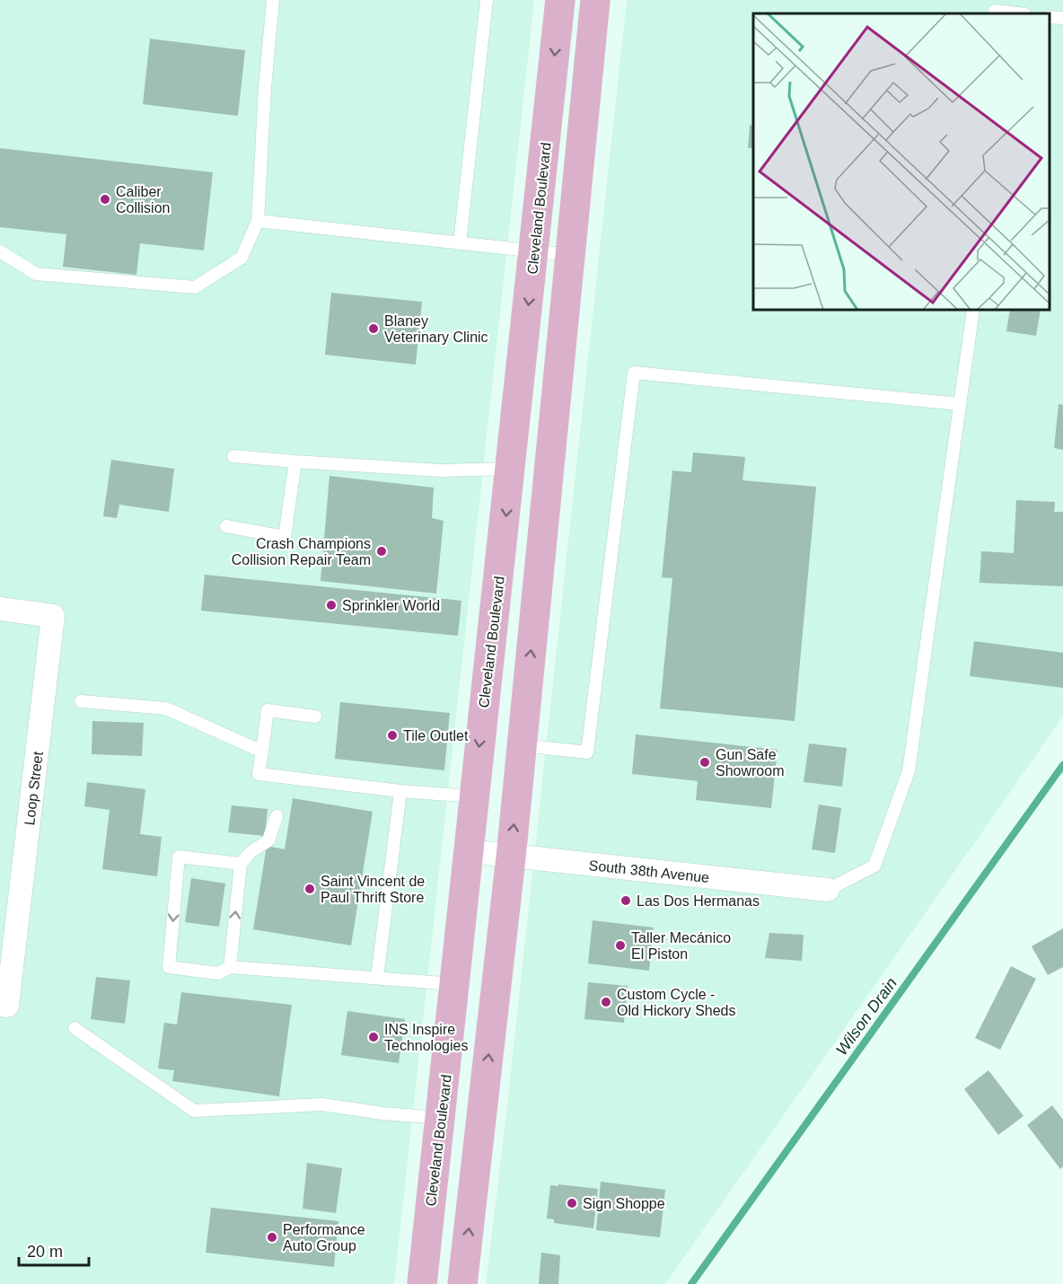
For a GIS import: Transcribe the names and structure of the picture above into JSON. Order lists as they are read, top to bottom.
{
  "streets": {
    "main road": ["Cleveland Boulevard"],
    "street": ["Loop Street", "South 38th Avenue"]
  },
  "crossings": [
    ["Cleveland Boulevard", "South 38th Avenue"]
  ],
  "water": ["Wilson Drain"],
  "places": [
    "Caliber Collision",
    "Blaney Veterinary Clinic",
    "Crash Champions Collision Repair Team",
    "Sprinkler World",
    "Tile Outlet",
    "Gun Safe Showroom",
    "Saint Vincent de Paul Thrift Store",
    "Las Dos Hermanas",
    "Taller Mecánico El Piston",
    "Custom Cycle - Old Hickory Sheds",
    "INS Inspire Technologies",
    "Sign Shoppe",
    "Performance Auto Group"
  ],
  "scale_bar": "20 m"
}
